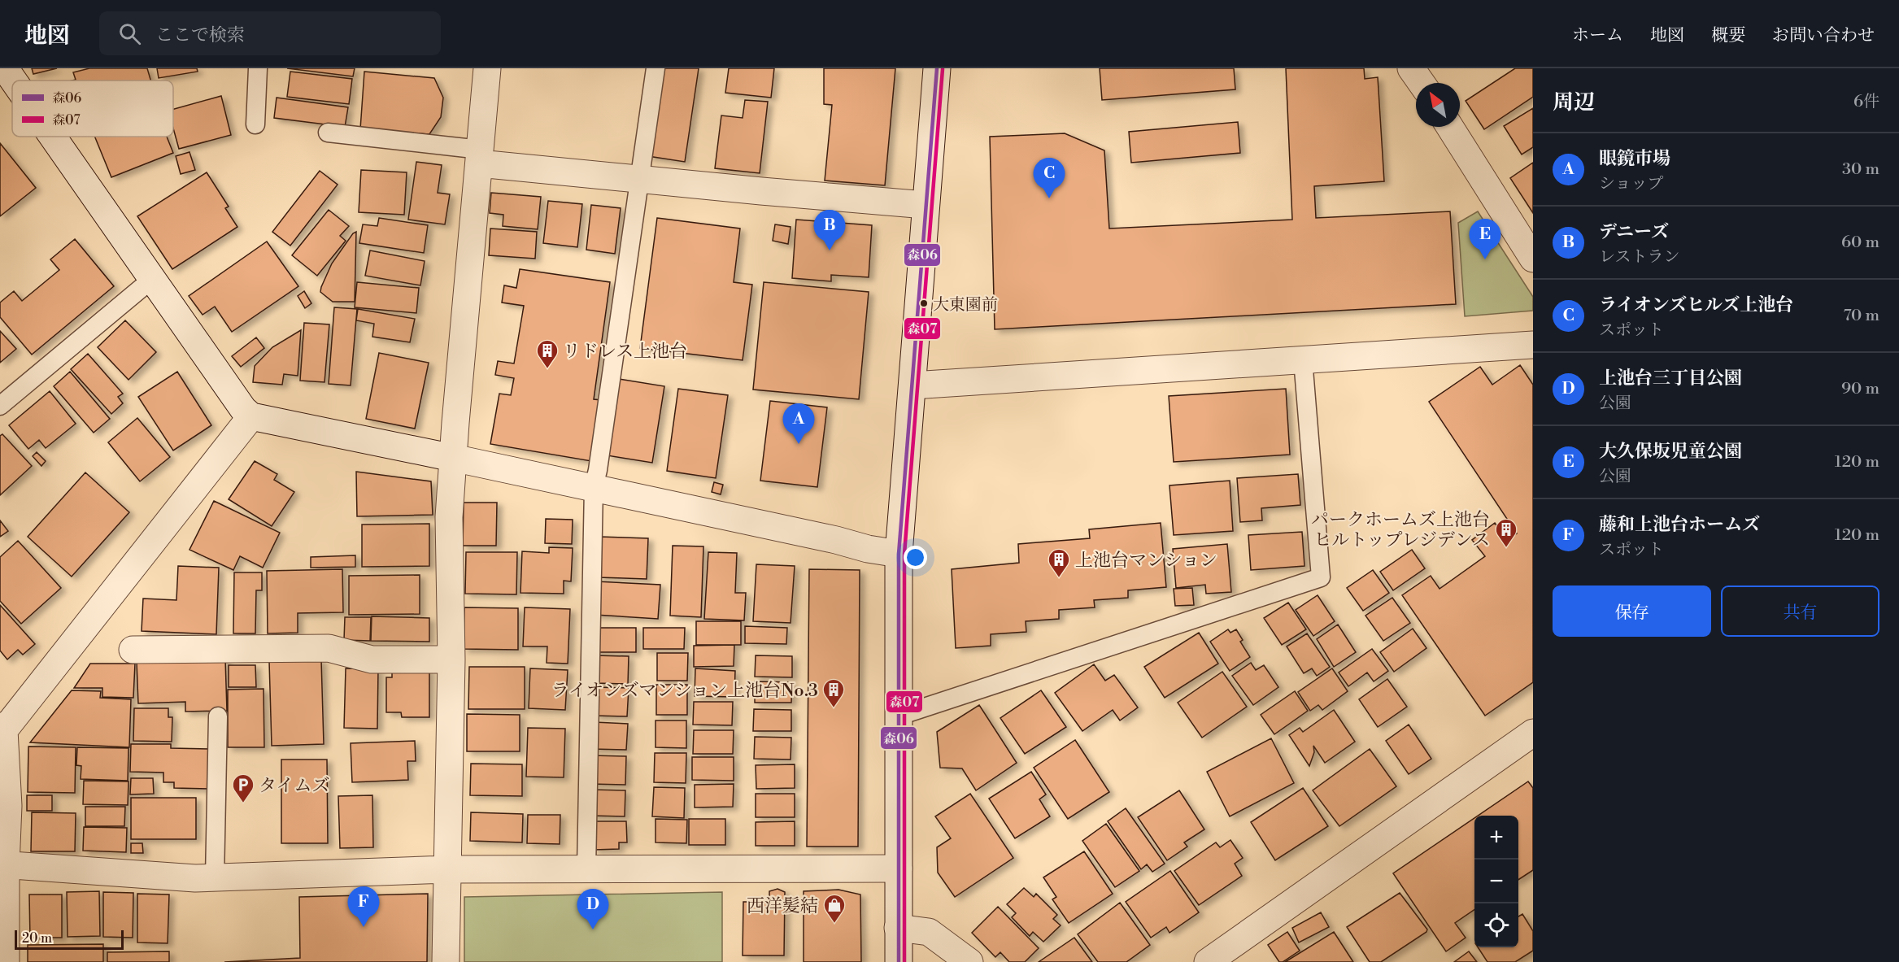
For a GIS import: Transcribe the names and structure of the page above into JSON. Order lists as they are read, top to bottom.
{
  "places": {
    "other": ["大東園前"],
    "building": [
      "リドレス上池台",
      "パークホームズ上池台 ヒルトップレジデンス",
      "上池台マンション",
      "ライオンズマンション上池台No.3"
    ],
    "parking": ["タイムズ"],
    "shop": ["西洋髪結"]
  },
  "lines": ["transit line 森06", "transit line 森07"],
  "legend": ["森06", "森07"],
  "scale_bar": "20 m",
  "north": "top left",
  "page": {
    "header": "地図",
    "search": "ここで検索",
    "nav": [
      "ホーム",
      "地図",
      "概要",
      "お問い合わせ"
    ],
    "heading": ["周辺", "6件"],
    "list": [
      {
        "mark": "A",
        "name": "眼鏡市場",
        "note": "ショップ",
        "value": "30 m"
      },
      {
        "mark": "B",
        "name": "デニーズ",
        "note": "レストラン",
        "value": "60 m"
      },
      {
        "mark": "C",
        "name": "ライオンズヒルズ上池台",
        "note": "スポット",
        "value": "70 m"
      },
      {
        "mark": "D",
        "name": "上池台三丁目公園",
        "note": "公園",
        "value": "90 m"
      },
      {
        "mark": "E",
        "name": "大久保坂児童公園",
        "note": "公園",
        "value": "120 m"
      },
      {
        "mark": "F",
        "name": "藤和上池台ホームズ",
        "note": "スポット",
        "value": "120 m"
      }
    ],
    "pins": [
      "C",
      "B",
      "E",
      "A",
      "F",
      "D"
    ],
    "buttons": ["保存", "共有"],
    "map_buttons": ["+", "−"],
    "scale": "20 m"
  }
}
